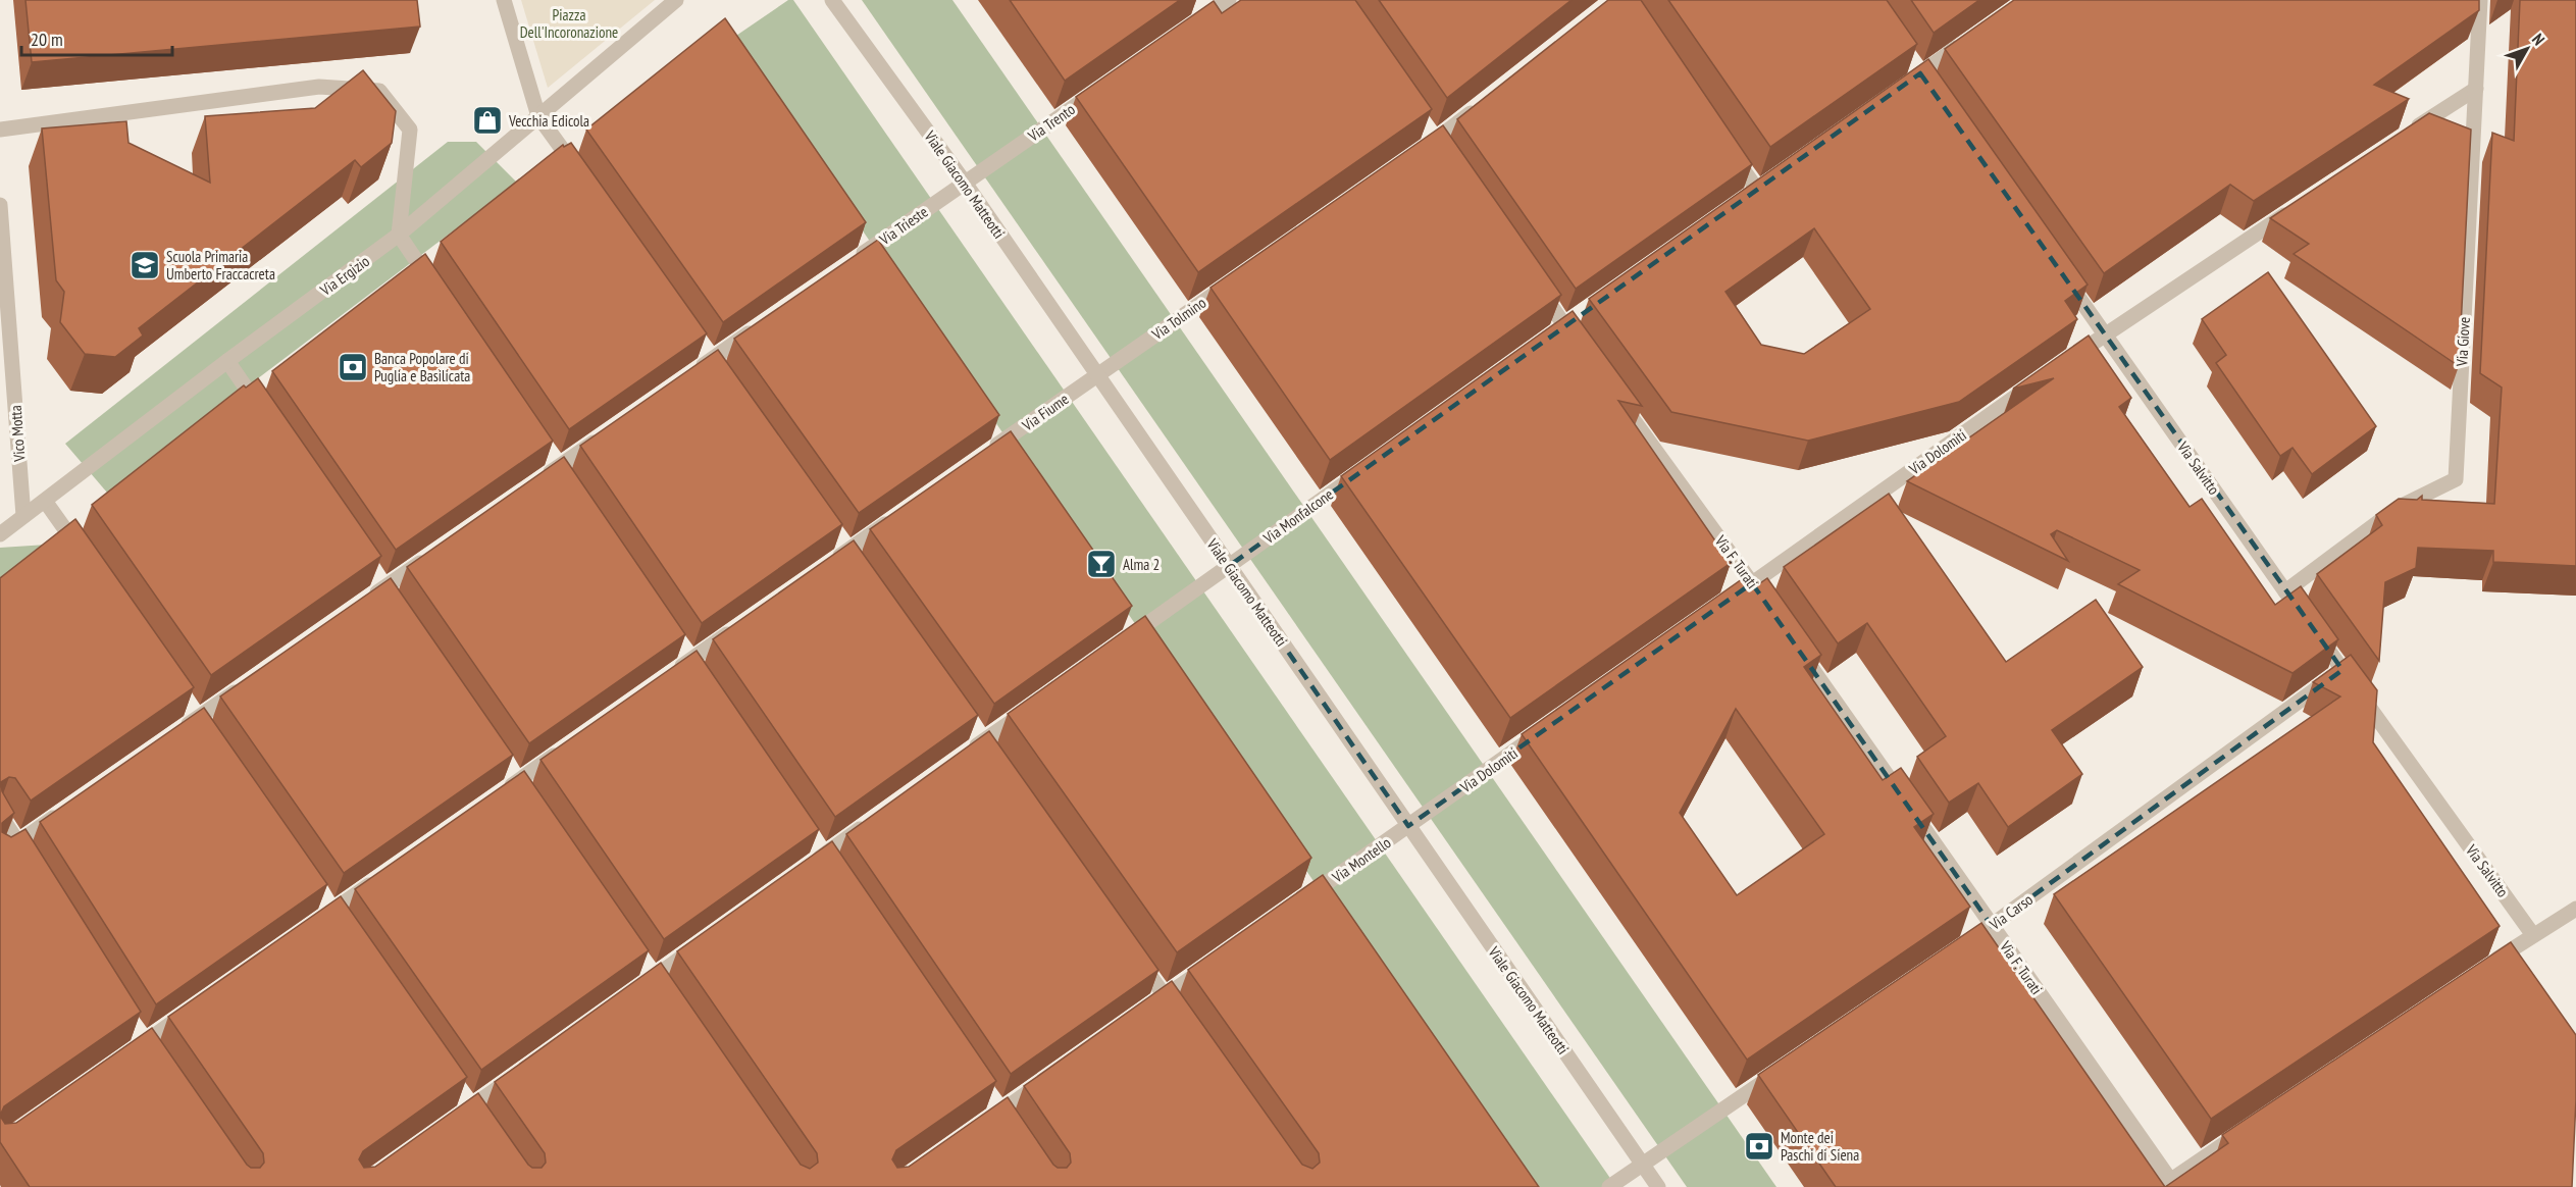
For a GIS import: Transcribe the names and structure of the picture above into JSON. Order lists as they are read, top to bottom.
{
  "streets": {
    "street": [
      "Via Trento",
      "Viale Giacomo Matteotti",
      "Via Trieste",
      "Via Ergizio",
      "Via Tolmino",
      "Via Giove",
      "Via Fiume",
      "Vico Motta",
      "Via Dolomiti",
      "Via Salvitto",
      "Via Monfalcone",
      "Via F. Turati",
      "Via Montello",
      "Via Carso"
    ]
  },
  "crossings": [
    ["Via Trento", "Viale Giacomo Matteotti"],
    ["Via Trento", "Via Trieste"],
    ["Viale Giacomo Matteotti", "Via Trieste"],
    ["Viale Giacomo Matteotti", "Via Tolmino"],
    ["Viale Giacomo Matteotti", "Via Fiume"],
    ["Viale Giacomo Matteotti", "Via Dolomiti"],
    ["Viale Giacomo Matteotti", "Via Monfalcone"],
    ["Viale Giacomo Matteotti", "Via Montello"],
    ["Via Ergizio", "Vico Motta"],
    ["Via Tolmino", "Via Fiume"],
    ["Via Giove", "Via Salvitto"],
    ["Via Dolomiti", "Via F. Turati"],
    ["Via Dolomiti", "Via Montello"],
    ["Via Salvitto", "Via Carso"],
    ["Via F. Turati", "Via Carso"]
  ],
  "parks": ["Piazza Dell'Incoronazione"],
  "places": {
    "shop": ["Vecchia Edicola"],
    "school or university": ["Scuola Primaria Umberto Fraccacreta"],
    "bank": ["Banca Popolare di Puglia e Basilicata", "Monte dei Paschi di Siena"],
    "bar": ["Alma 2"]
  },
  "scale_bar": "20 m",
  "north": "top right"
}
